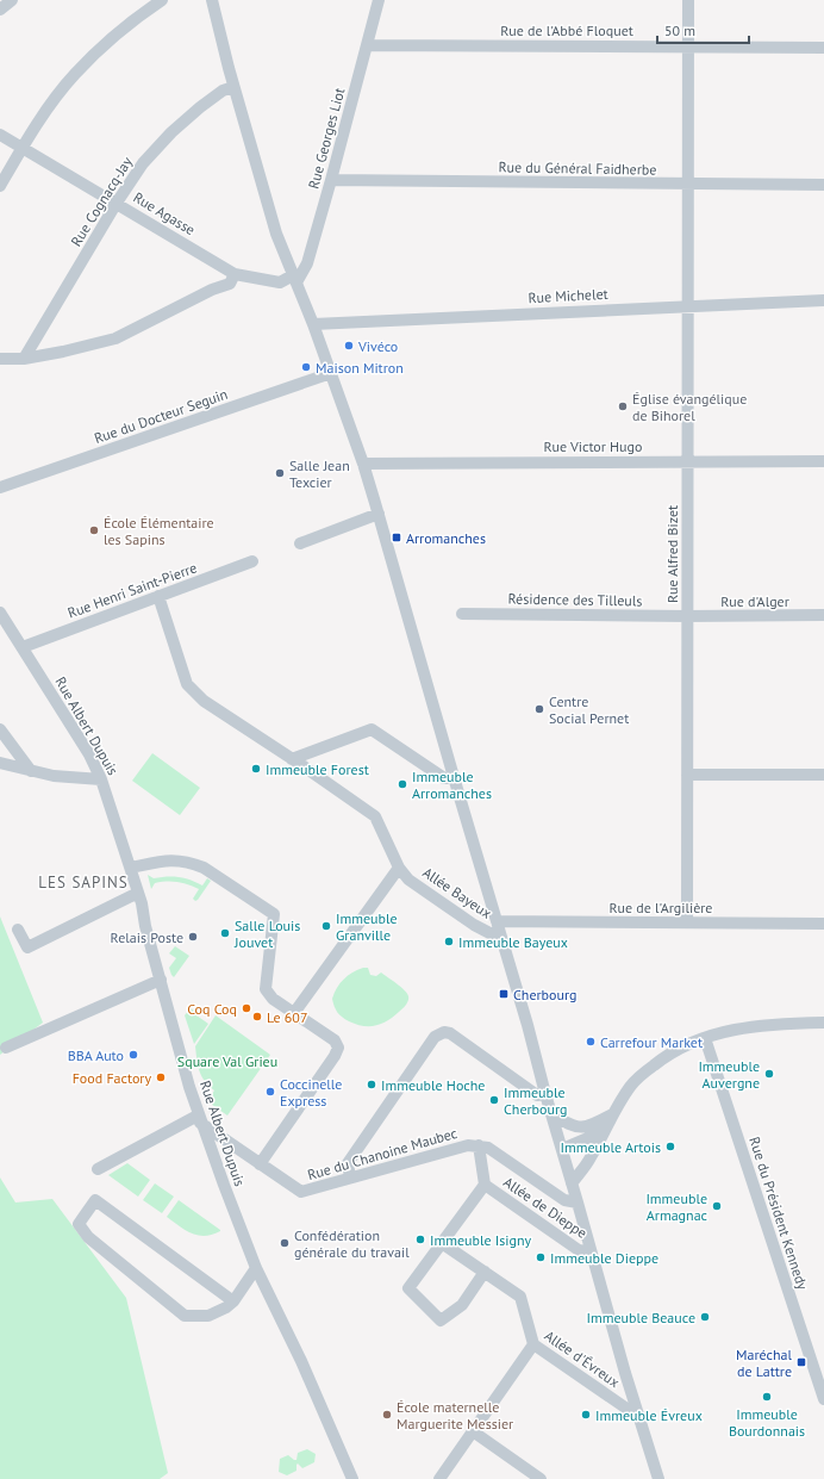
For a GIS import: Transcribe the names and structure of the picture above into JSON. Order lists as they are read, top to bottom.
{
  "streets": {
    "street": [
      "Rue de l'Abbé Floquet",
      "Rue Georges Liot",
      "Rue du Général Faidherbe",
      "Rue Cognacq-Jay",
      "Rue Agasse",
      "Rue Michelet",
      "Rue du Docteur Seguin",
      "Rue Victor Hugo",
      "Rue Alfred Bizet",
      "Rue Henri Saint-Pierre",
      "Résidence des Tilleuls",
      "Rue d'Alger",
      "Rue Albert Dupuis",
      "Allée Bayeux",
      "Rue de l'Argilière",
      "Rue du Chanoine Maubec",
      "Allée de Dieppe",
      "Rue du Président Kennedy",
      "Allée d'Évreux"
    ]
  },
  "crossings": [
    ["Rue de l'Abbé Floquet", "Rue Georges Liot"],
    ["Rue de l'Abbé Floquet", "Rue Alfred Bizet"],
    ["Rue Georges Liot", "Rue du Général Faidherbe"],
    ["Rue Georges Liot", "Rue Agasse"],
    ["Rue du Général Faidherbe", "Rue Alfred Bizet"],
    ["Rue Cognacq-Jay", "Rue Agasse"],
    ["Rue Michelet", "Rue Alfred Bizet"],
    ["Rue Victor Hugo", "Rue Alfred Bizet"],
    ["Rue Alfred Bizet", "Résidence des Tilleuls"],
    ["Rue Alfred Bizet", "Rue d'Alger"],
    ["Rue Alfred Bizet", "Rue de l'Argilière"],
    ["Rue Henri Saint-Pierre", "Rue Albert Dupuis"],
    ["Rue Henri Saint-Pierre", "Allée Bayeux"],
    ["Résidence des Tilleuls", "Rue d'Alger"],
    ["Rue Albert Dupuis", "Rue du Chanoine Maubec"]
  ],
  "districts": ["LES SAPINS"],
  "parks": ["Square Val Grieu"],
  "places": {
    "other": [
      "Vivéco",
      "Maison Mitron",
      "Église évangélique de Bihorel",
      "Salle Jean Texcier",
      "École Élémentaire les Sapins",
      "Centre Social Pernet",
      "Immeuble Forest",
      "Immeuble Arromanches",
      "Immeuble Granville",
      "Salle Louis Jouvet",
      "Relais Poste",
      "Immeuble Bayeux",
      "Coq Coq",
      "Le 607",
      "Carrefour Market",
      "BBA Auto",
      "Immeuble Auvergne",
      "Food Factory",
      "Immeuble Hoche",
      "Coccinelle Express",
      "Immeuble Cherbourg",
      "Immeuble Artois",
      "Immeuble Armagnac",
      "Immeuble Isigny",
      "Confédération générale du travail",
      "Immeuble Dieppe",
      "Immeuble Beauce",
      "Immeuble Bourdonnais",
      "École maternelle Marguerite Messier",
      "Immeuble Évreux"
    ],
    "transit": ["Arromanches", "Cherbourg", "Maréchal de Lattre"]
  },
  "scale_bar": "50 m"
}
